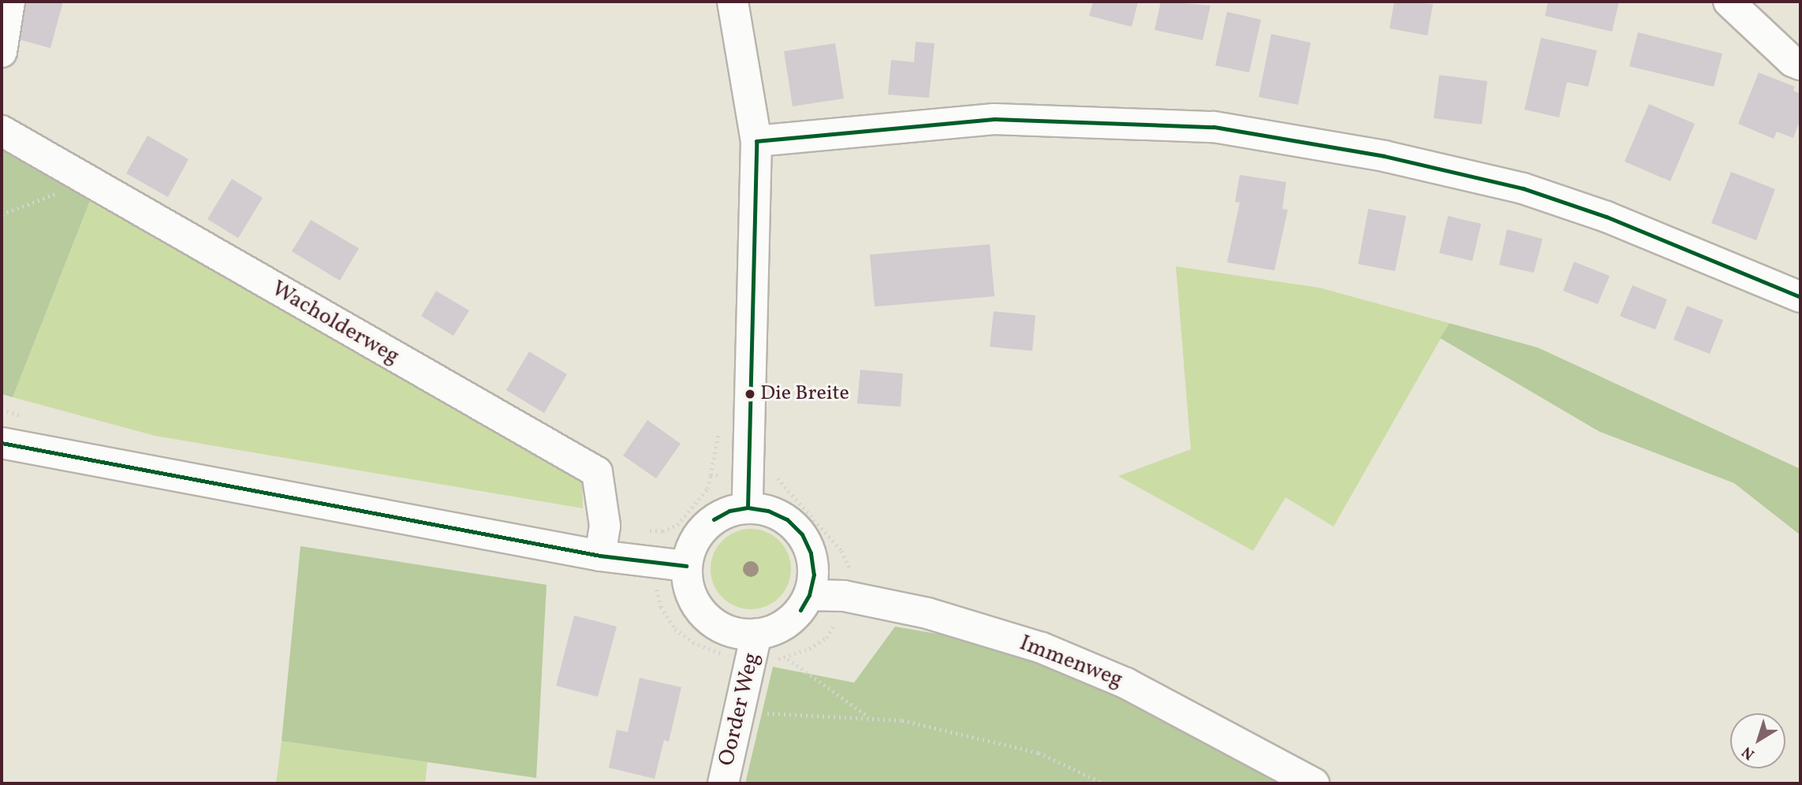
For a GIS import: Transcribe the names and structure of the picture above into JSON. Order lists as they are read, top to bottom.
{
  "streets": {
    "street": ["Wacholderweg", "Immenweg", "Oorder Weg"]
  },
  "crossings": [
    ["Immenweg", "Oorder Weg"]
  ],
  "places": ["Die Breite"],
  "north": "bottom left"
}
